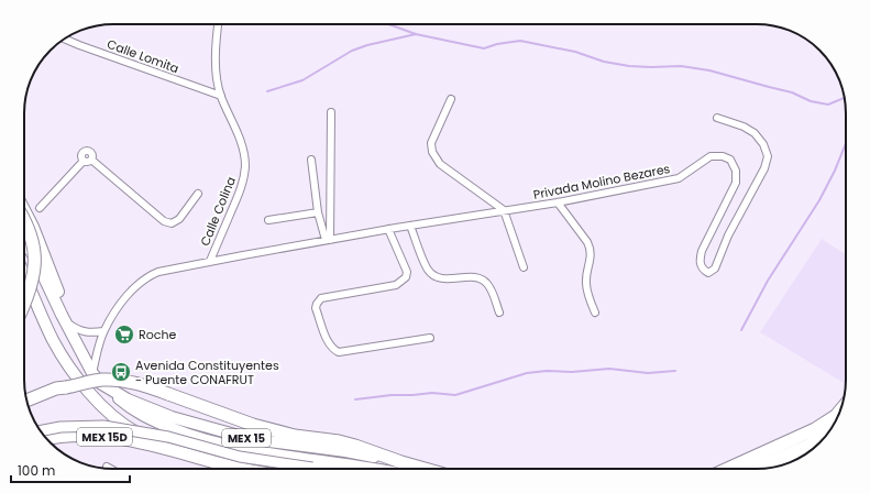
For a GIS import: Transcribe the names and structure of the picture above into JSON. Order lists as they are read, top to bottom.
{
  "streets": {
    "highway": ["MEX 15D", "MEX 15"],
    "street": ["Calle Lomita", "Privada Molino Bezares", "Calle Colina"]
  },
  "crossings": [
    ["Calle Lomita", "Calle Colina"],
    ["Privada Molino Bezares", "Calle Colina"],
    ["Privada Molino Bezares", "MEX 15"],
    ["MEX 15D", "MEX 15"]
  ],
  "places": {
    "supermarket": ["Roche"],
    "bus stop": ["Avenida Constituyentes - Puente CONAFRUT"]
  },
  "scale_bar": "100 m"
}
